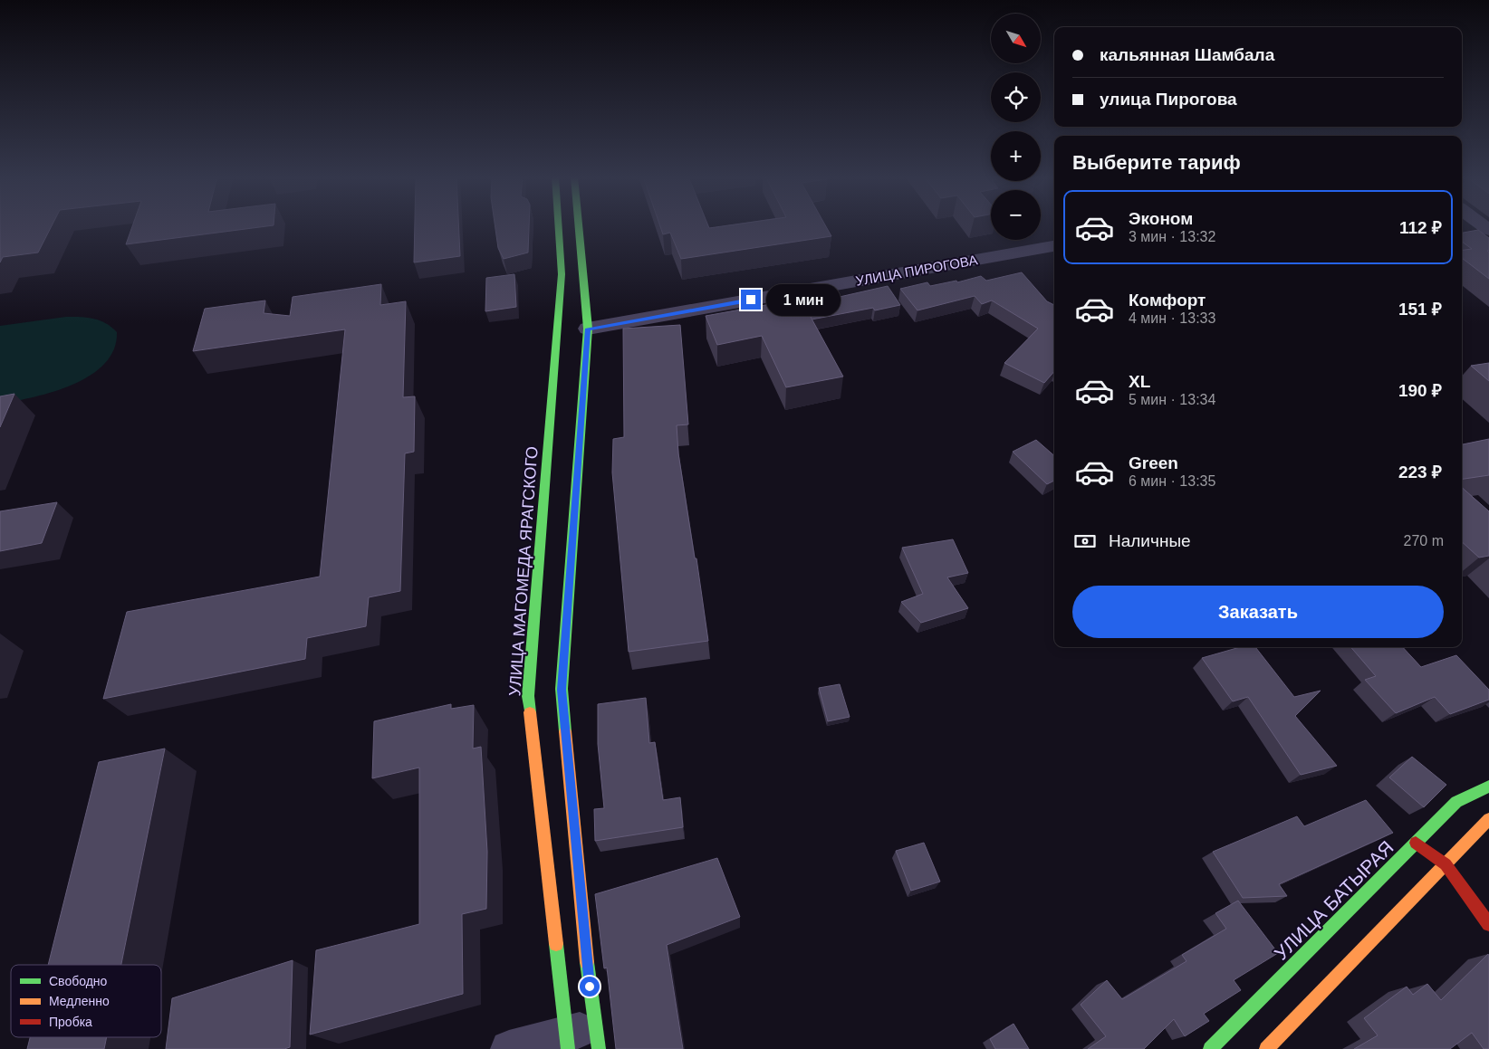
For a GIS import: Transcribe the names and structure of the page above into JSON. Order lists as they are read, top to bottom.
{
  "streets": {
    "main road": ["УЛИЦА МАГОМЕДА ЯРАГСКОГО", "УЛИЦА БАТЫРАЯ"],
    "street": ["УЛИЦА ПИРОГОВА"]
  },
  "legend": ["Свободно", "Медленно", "Пробка"],
  "north": "bottom right",
  "page": {
    "map_buttons": ["+", "−"],
    "banner": ["кальянная Шамбала", "улица Пирогова"],
    "heading": "Выберите тариф",
    "list": [
      {
        "name": "Эконом",
        "note": "3 мин · 13:32",
        "value": "112 ₽"
      },
      {
        "name": "Комфорт",
        "note": "4 мин · 13:33",
        "value": "151 ₽"
      },
      {
        "name": "XL",
        "note": "5 мин · 13:34",
        "value": "190 ₽"
      },
      {
        "name": "Green",
        "note": "6 мин · 13:35",
        "value": "223 ₽"
      }
    ],
    "bubble": "1 мин",
    "pay": ["Наличные", "270 m"],
    "buttons": "Заказать"
  }
}
